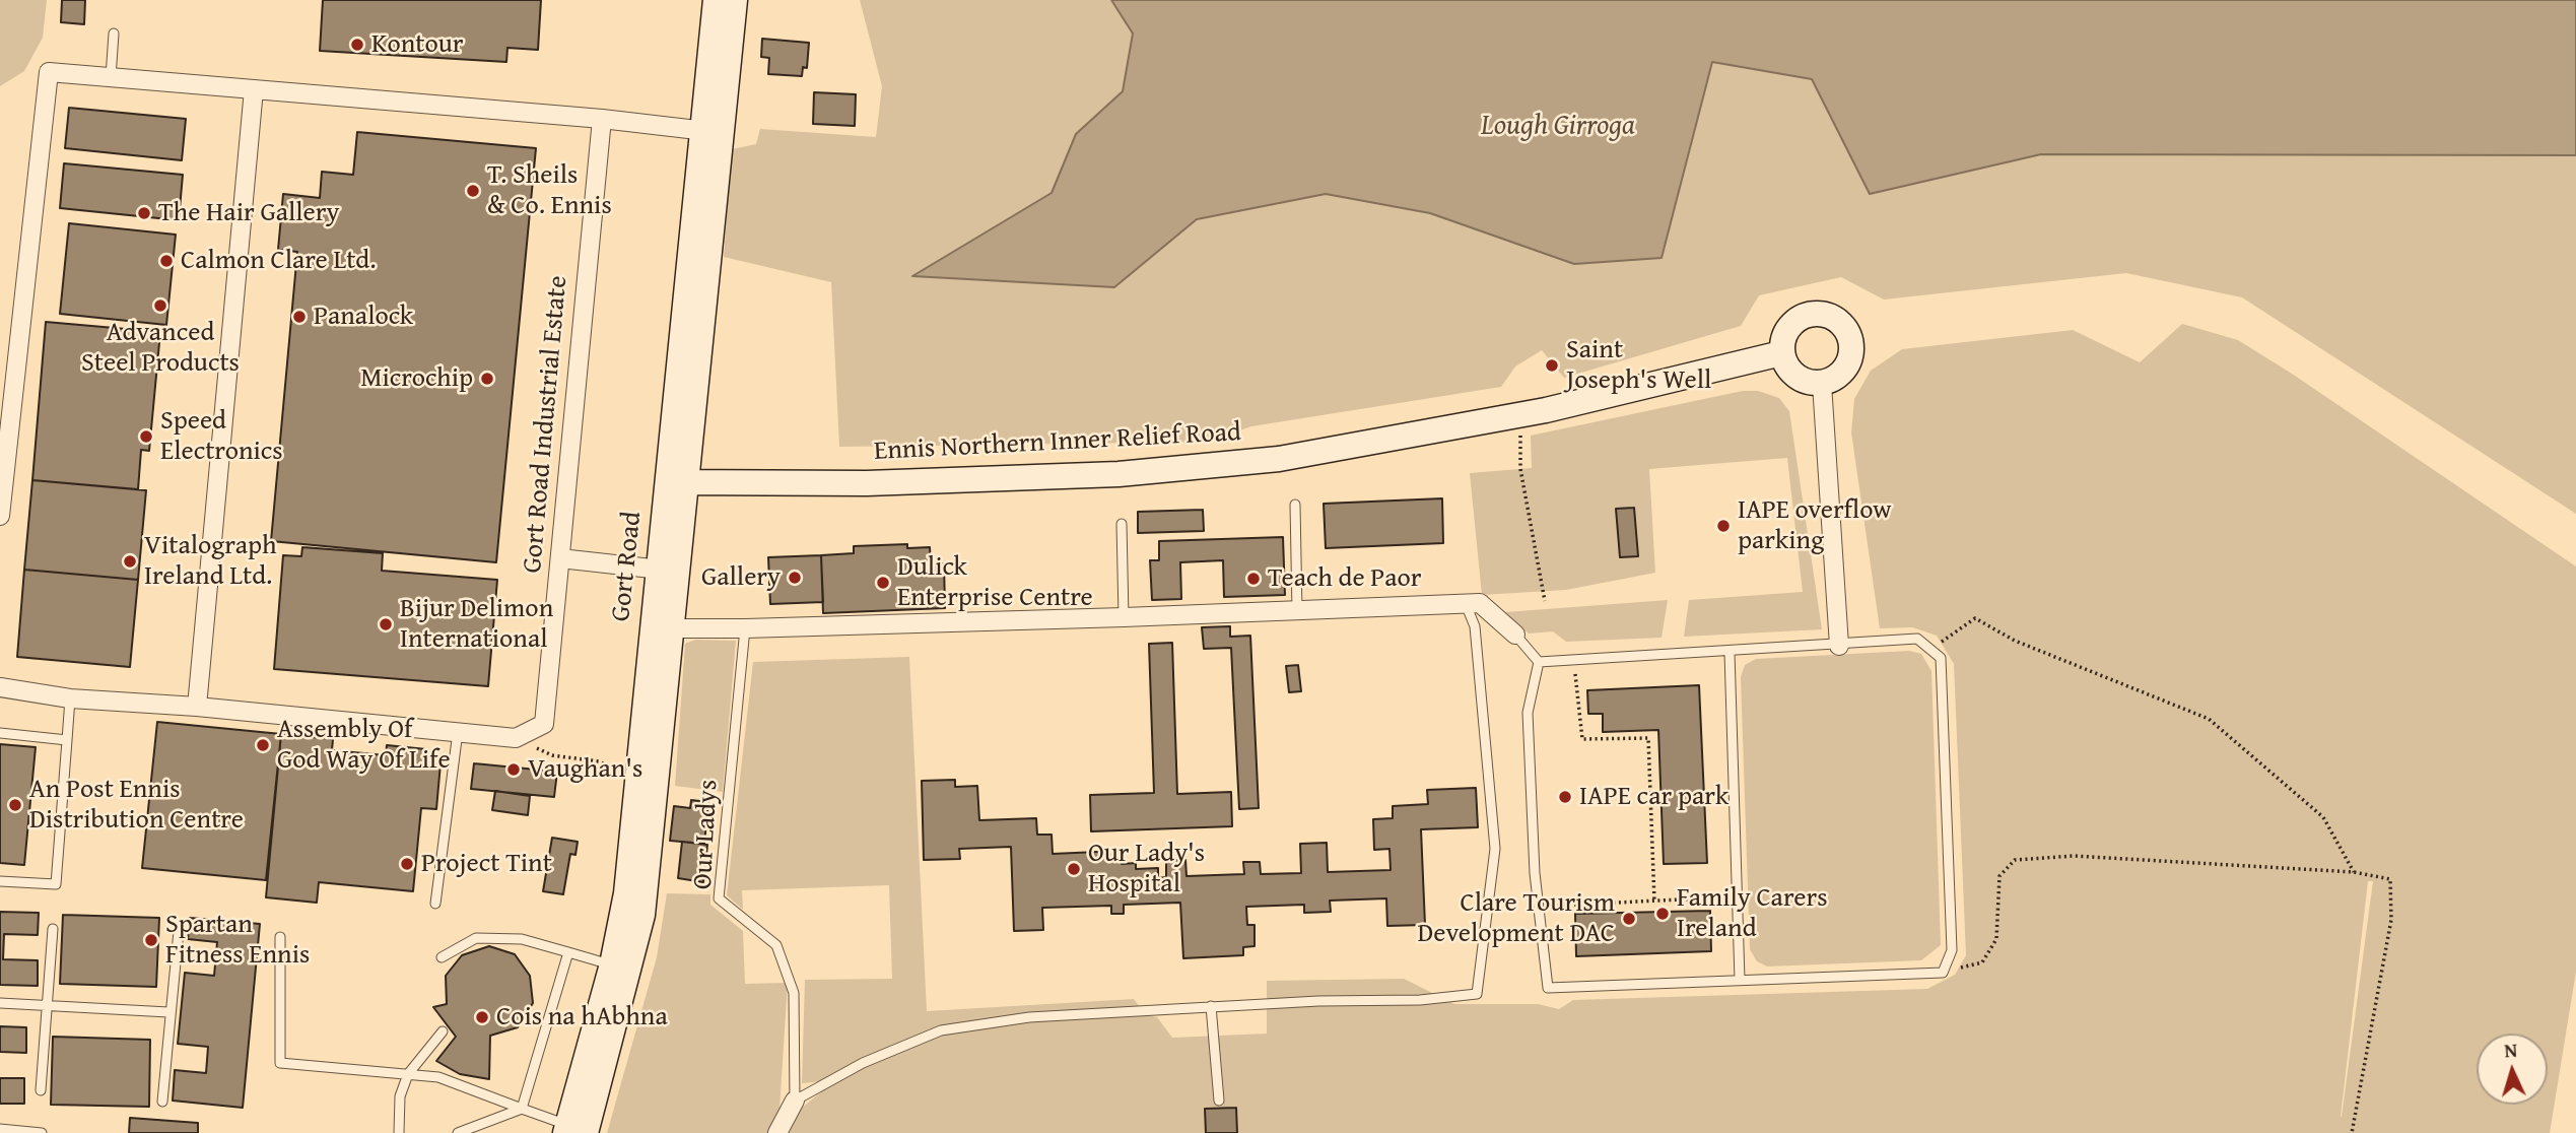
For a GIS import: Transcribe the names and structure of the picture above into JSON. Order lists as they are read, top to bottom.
{
  "streets": {
    "main road": ["Ennis Northern Inner Relief Road", "Gort Road"],
    "street": ["Gort Road Industrial Estate"],
    "lane": ["Our Ladys"]
  },
  "crossings": [
    ["Ennis Northern Inner Relief Road", "Gort Road"]
  ],
  "water": ["Lough Girroga"],
  "places": [
    "Kontour",
    "T. Sheils & Co. Ennis",
    "The Hair Gallery",
    "Calmon Clare Ltd.",
    "Advanced Steel Products",
    "Panalock",
    "Saint Joseph's Well",
    "Microchip",
    "Speed Electronics",
    "IAPE overflow parking",
    "Vitalograph Ireland Ltd.",
    "Gallery",
    "Teach de Paor",
    "Dulick Enterprise Centre",
    "Bijur Delimon International",
    "Assembly Of God Way Of Life",
    "Vaughan's",
    "IAPE car park",
    "An Post Ennis Distribution Centre",
    "Project Tint",
    "Our Lady's Hospital",
    "Family Carers Ireland",
    "Clare Tourism Development DAC",
    "Spartan Fitness Ennis",
    "Cois na hAbhna"
  ],
  "north": "top"
}
